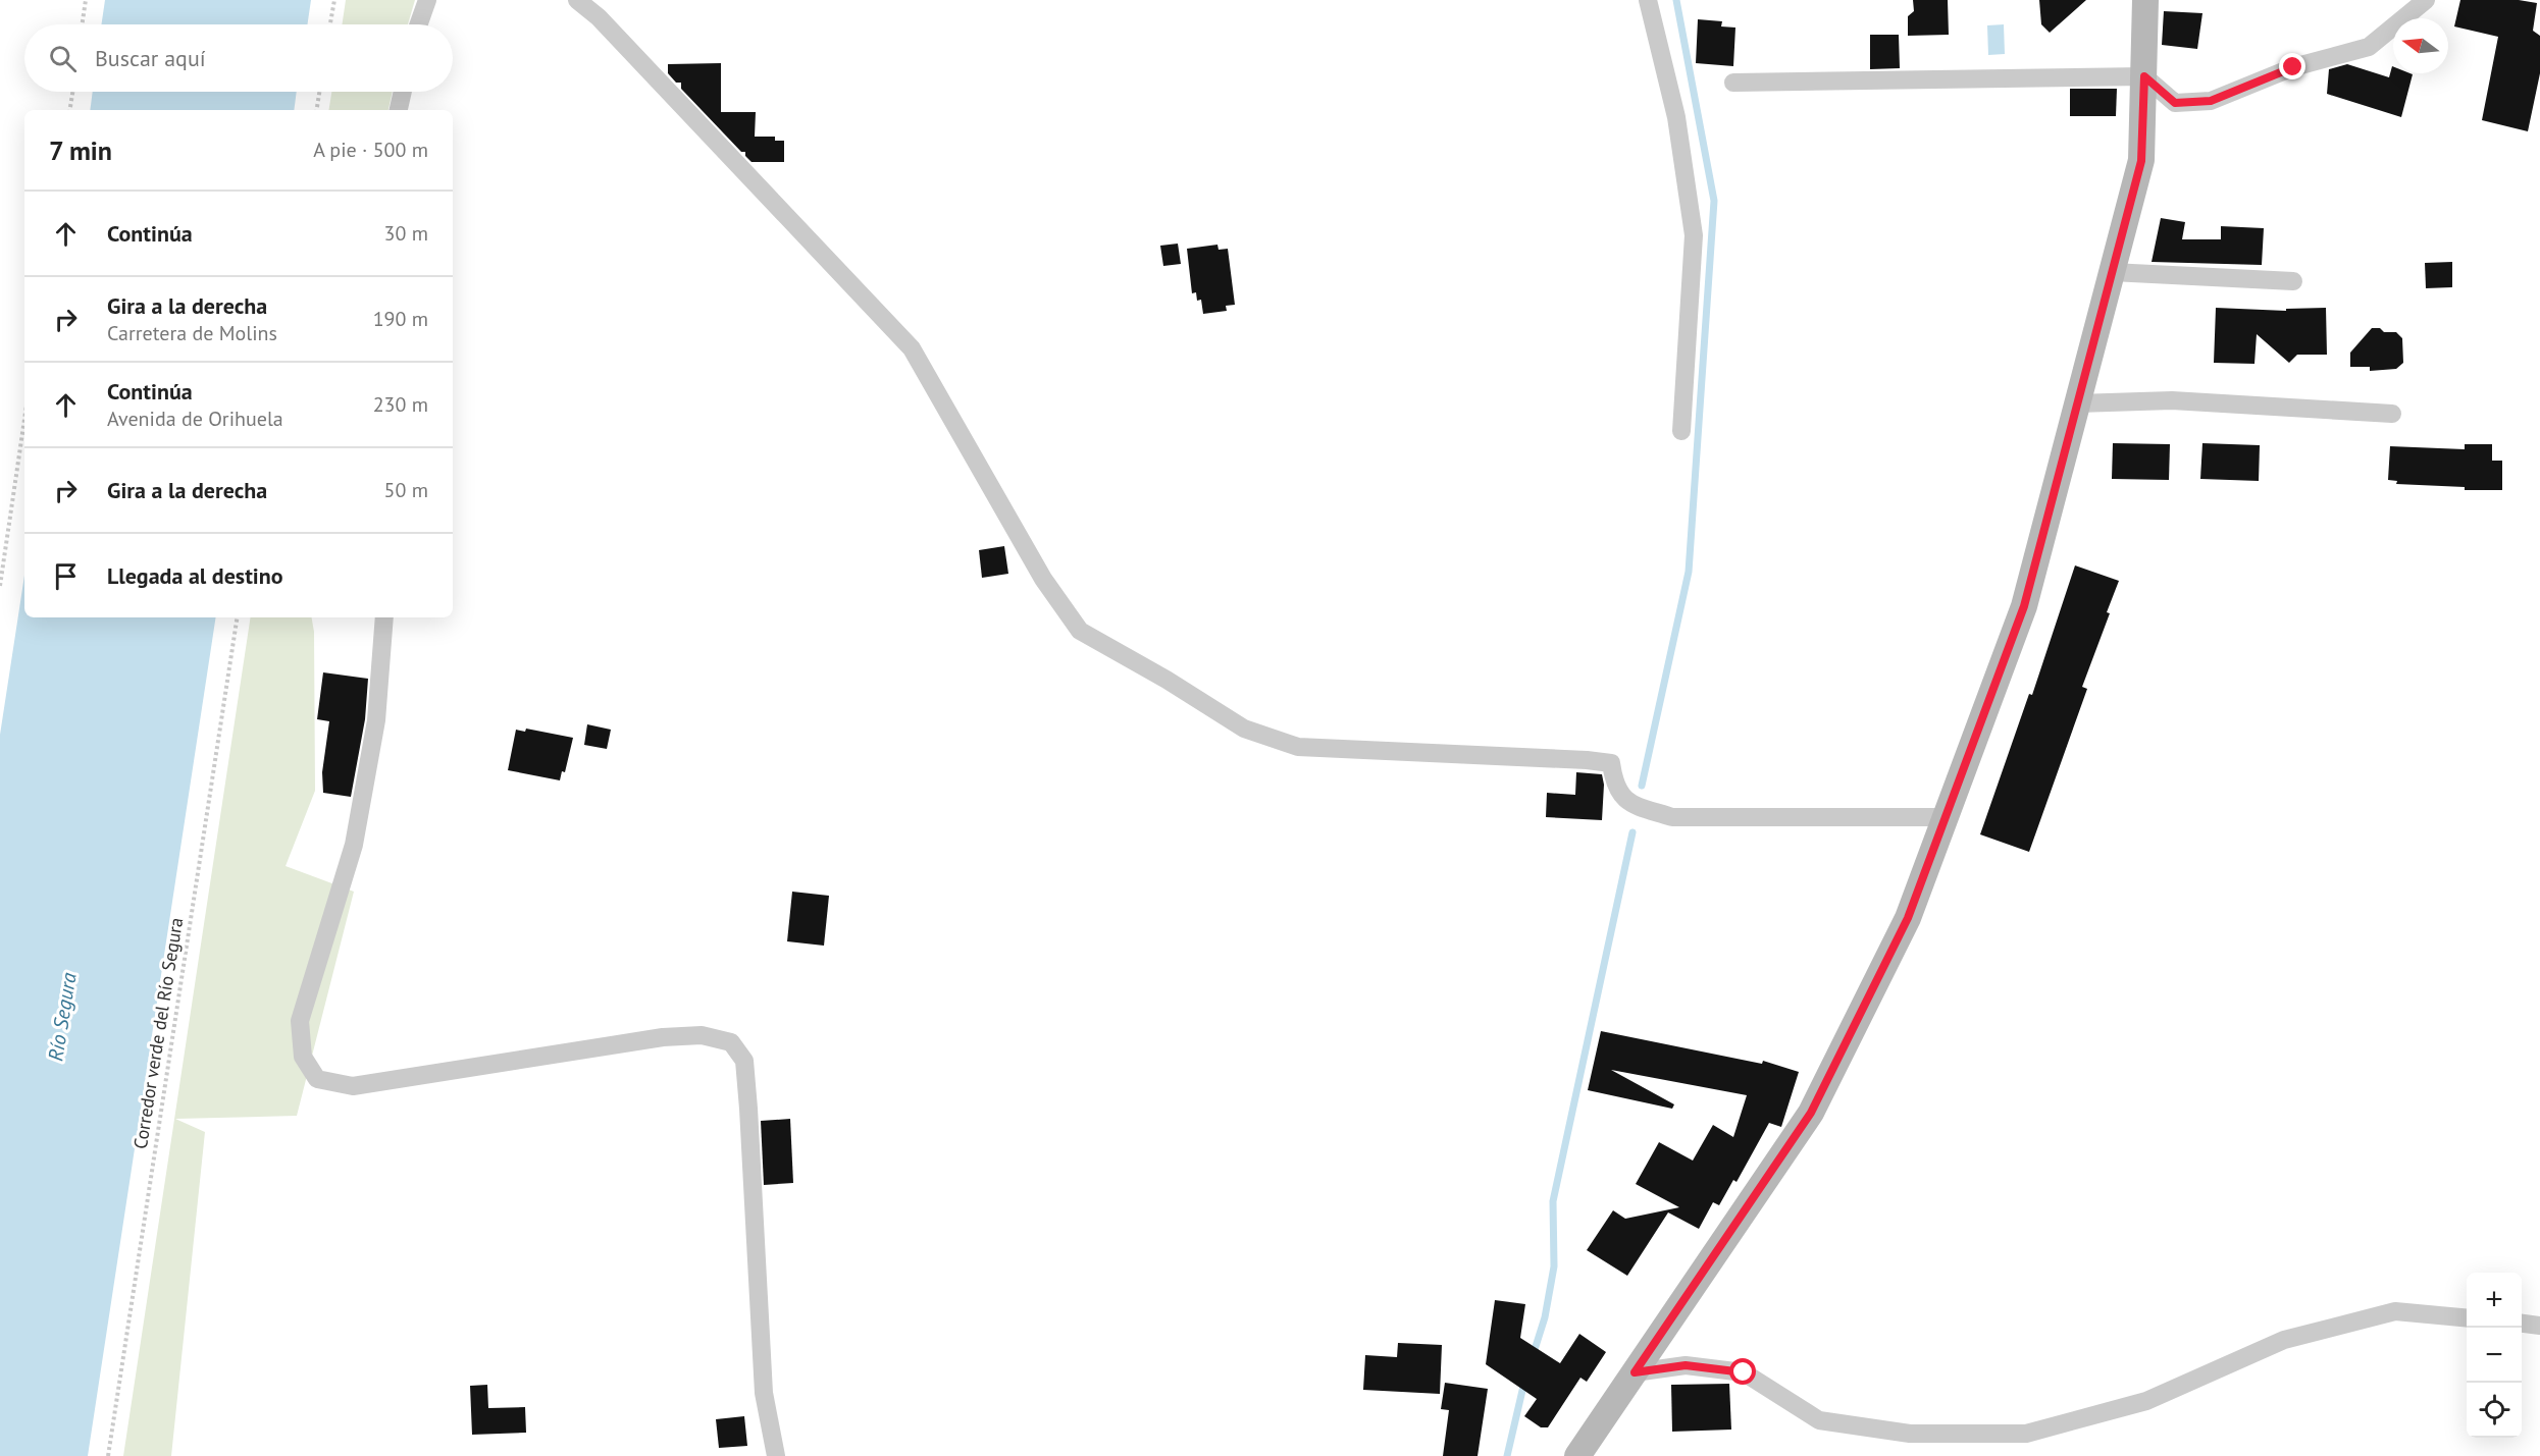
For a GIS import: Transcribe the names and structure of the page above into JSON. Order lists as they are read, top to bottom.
{
  "streets": {
    "path": ["Corredor verde del Río Segura"]
  },
  "water": ["Río Segura"],
  "north": "left",
  "page": {
    "search": "Buscar aquí",
    "heading": ["7 min", "A pie · 500 m"],
    "list": [
      ["Continúa", "30 m"],
      ["Gira a la derecha", "Carretera de Molins", "190 m"],
      ["Continúa", "Avenida de Orihuela", "230 m"],
      ["Gira a la derecha", "50 m"],
      "Llegada al destino"
    ],
    "map_buttons": ["+", "−"]
  }
}
